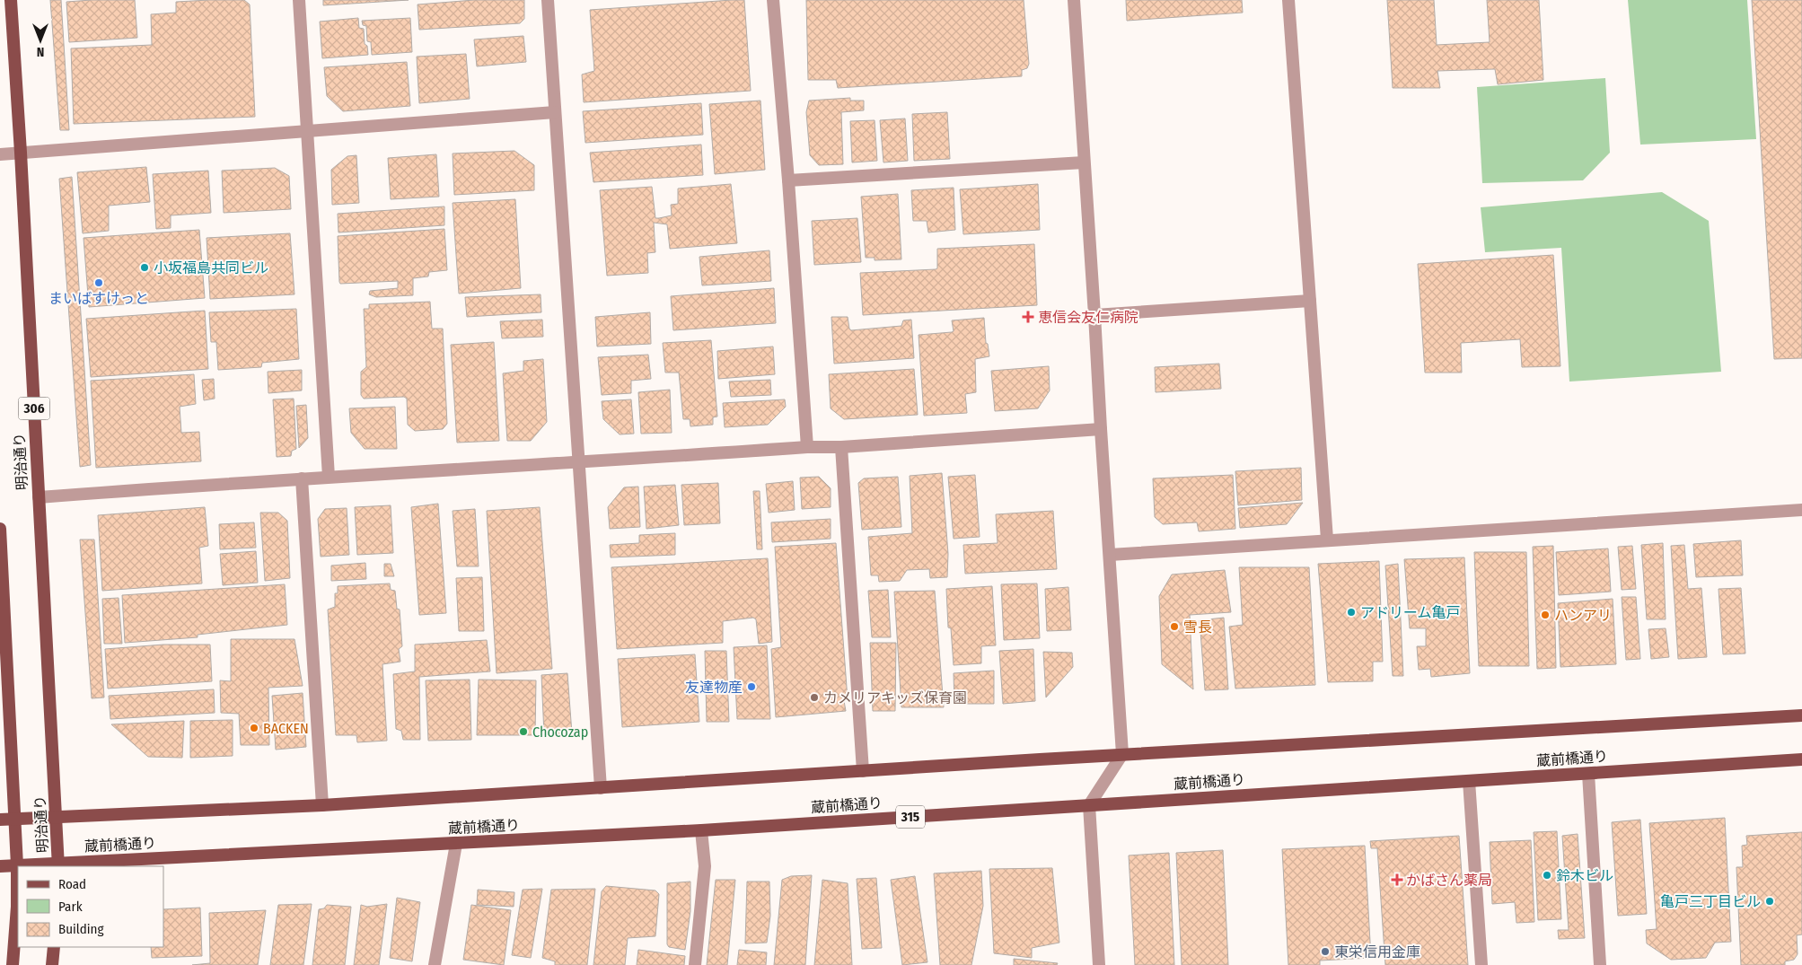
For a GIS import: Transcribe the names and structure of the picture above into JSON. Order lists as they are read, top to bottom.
{
  "streets": {
    "main road": [
      "306",
      "明治通り",
      "蔵前橋通り",
      "315"
    ]
  },
  "crossings": [
    ["明治通り", "蔵前橋通り"]
  ],
  "places": {
    "other": [
      "小坂福島共同ビル",
      "まいばすけっと",
      "アドリーム亀戸",
      "ハンアリ",
      "雪長",
      "友達物産",
      "カメリアキッズ保育園",
      "BACKEN",
      "Chocozap",
      "鈴木ビル",
      "亀戸三丁目ビル",
      "東栄信用金庫"
    ],
    "health": ["恵信会友仁病院", "かばさん薬局"]
  },
  "legend": ["Road", "Park", "Building"],
  "north": "bottom"
}
